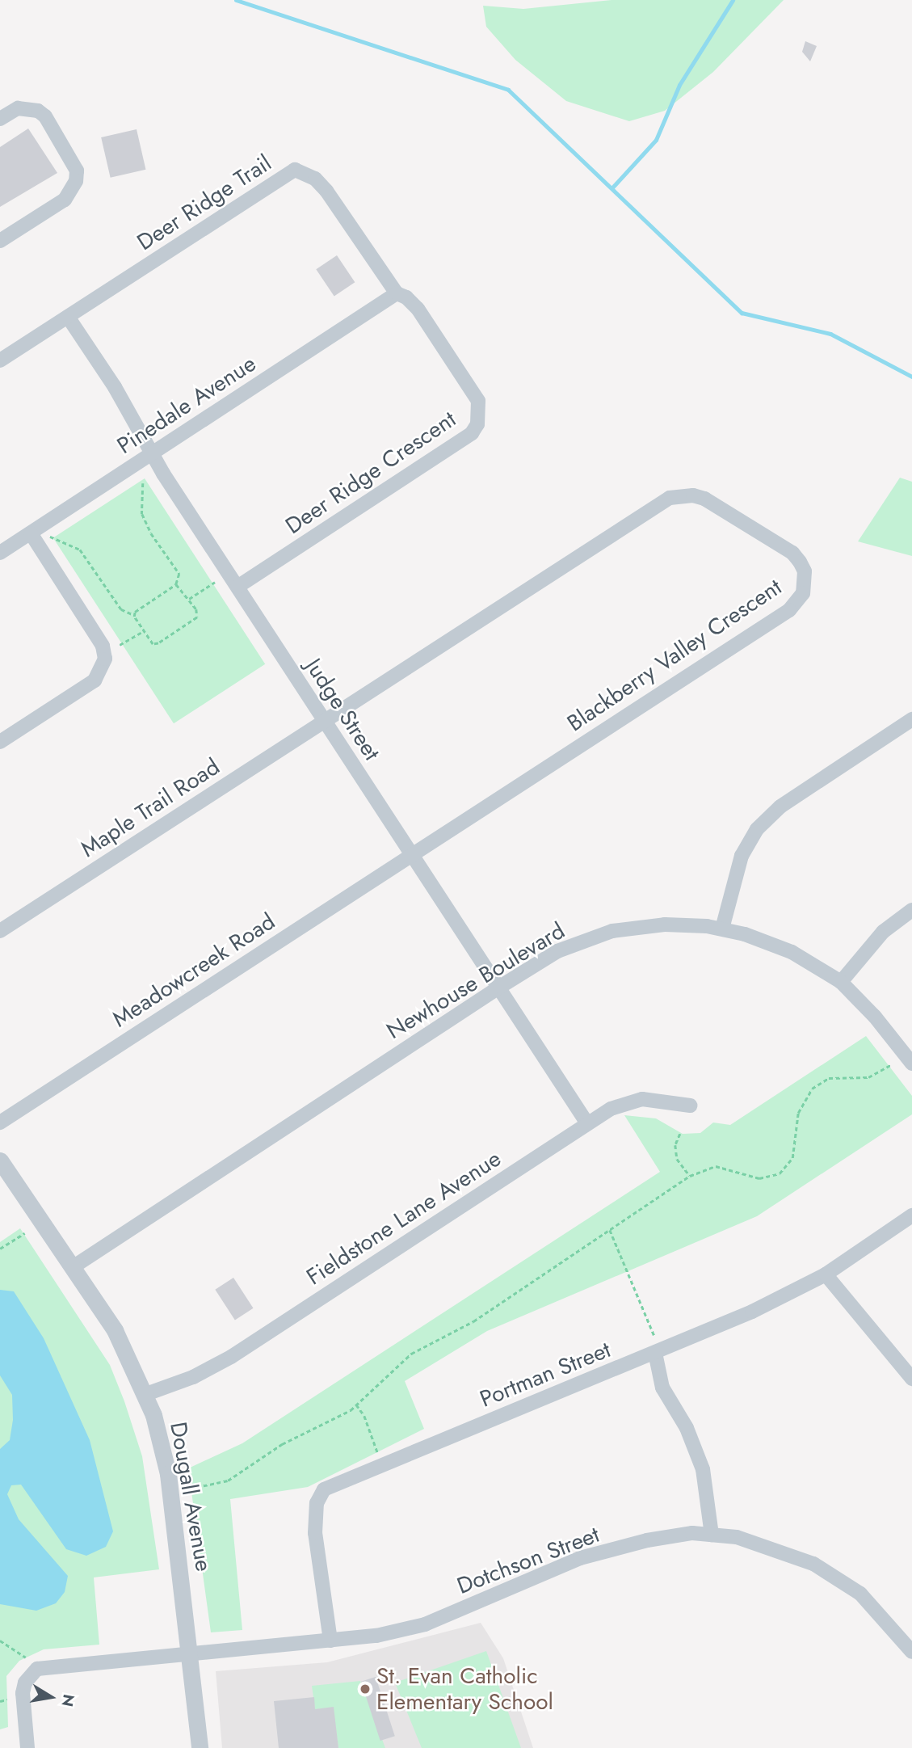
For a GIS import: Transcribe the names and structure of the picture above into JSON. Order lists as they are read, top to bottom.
{
  "streets": {
    "street": [
      "Deer Ridge Trail",
      "Pinedale Avenue",
      "Deer Ridge Crescent",
      "Blackberry Valley Crescent",
      "Judge Street",
      "Maple Trail Road",
      "Meadowcreek Road",
      "Newhouse Boulevard",
      "Fieldstone Lane Avenue",
      "Portman Street",
      "Dougall Avenue",
      "Dotchson Street"
    ]
  },
  "crossings": [
    ["Deer Ridge Trail", "Pinedale Avenue"],
    ["Deer Ridge Trail", "Deer Ridge Crescent"],
    ["Deer Ridge Trail", "Judge Street"],
    ["Pinedale Avenue", "Deer Ridge Crescent"],
    ["Pinedale Avenue", "Judge Street"],
    ["Deer Ridge Crescent", "Judge Street"],
    ["Blackberry Valley Crescent", "Judge Street"],
    ["Blackberry Valley Crescent", "Maple Trail Road"],
    ["Blackberry Valley Crescent", "Meadowcreek Road"],
    ["Judge Street", "Maple Trail Road"],
    ["Judge Street", "Meadowcreek Road"],
    ["Judge Street", "Newhouse Boulevard"],
    ["Judge Street", "Fieldstone Lane Avenue"],
    ["Newhouse Boulevard", "Dougall Avenue"],
    ["Fieldstone Lane Avenue", "Dougall Avenue"],
    ["Portman Street", "Dotchson Street"],
    ["Dougall Avenue", "Dotchson Street"]
  ],
  "places": ["St. Evan Catholic Elementary School"],
  "north": "right"
}
